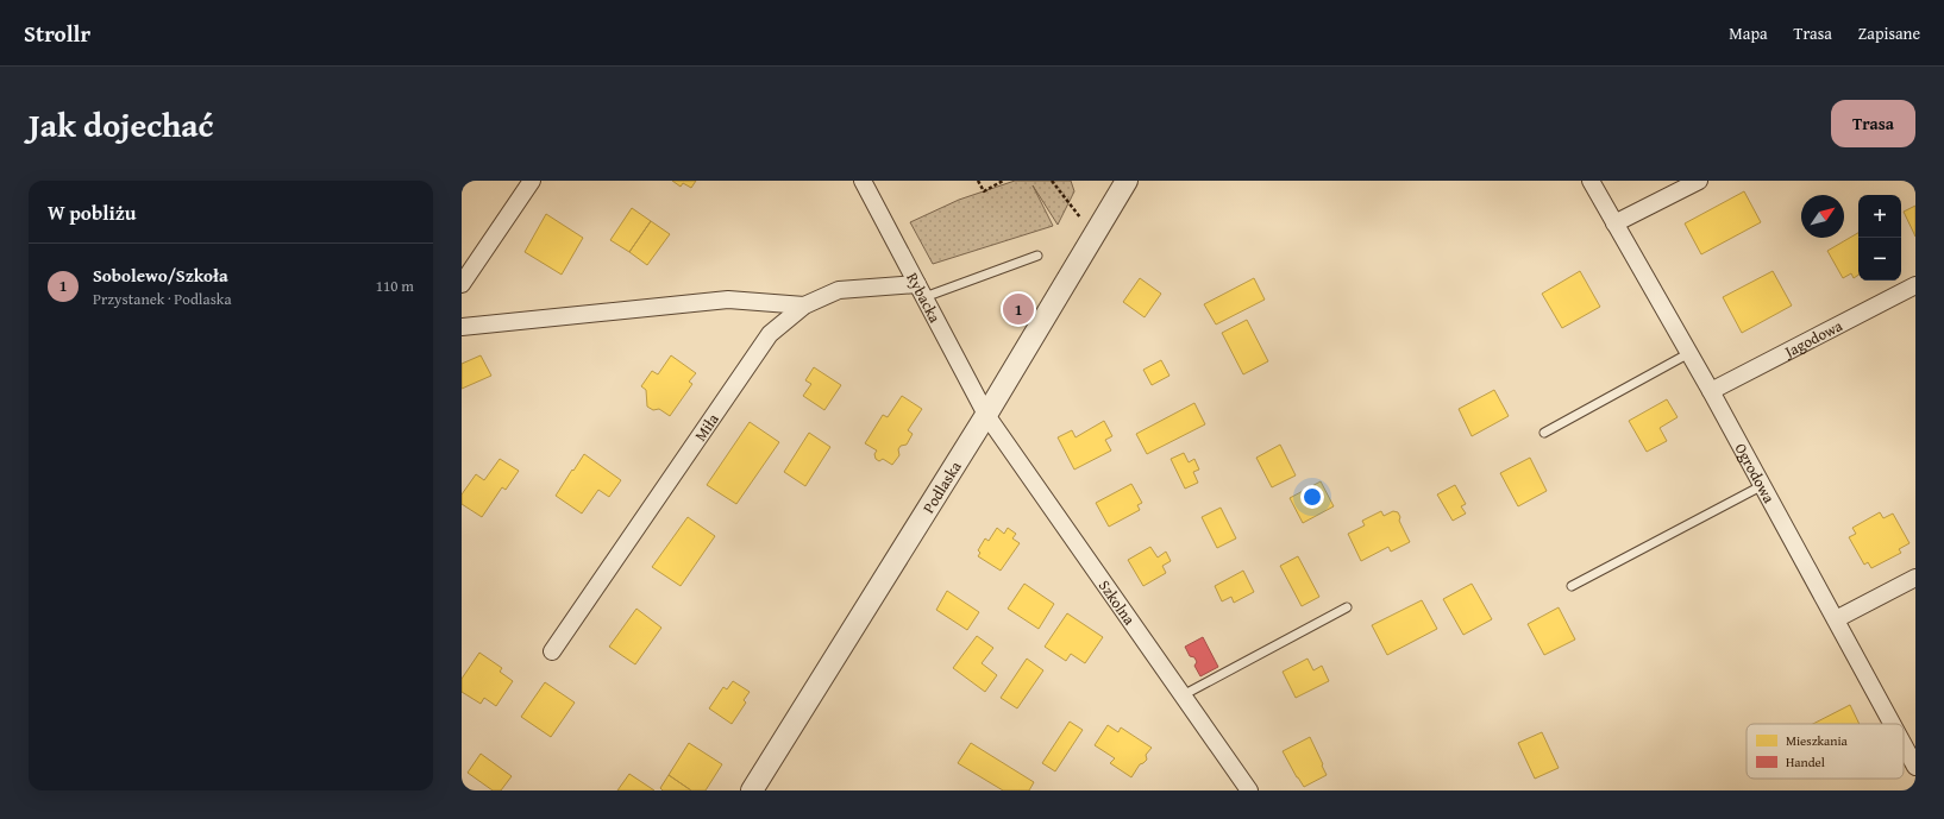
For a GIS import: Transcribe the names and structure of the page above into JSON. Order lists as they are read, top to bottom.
{
  "streets": {
    "street": [
      "Rybacka",
      "Jagodowa",
      "Miła",
      "Ogrodowa",
      "Podlaska",
      "Szkolna"
    ]
  },
  "crossings": [
    ["Rybacka", "Miła"],
    ["Rybacka", "Podlaska"],
    ["Rybacka", "Szkolna"],
    ["Jagodowa", "Ogrodowa"],
    ["Podlaska", "Szkolna"]
  ],
  "legend": ["Mieszkania", "Handel"],
  "north": "top right",
  "page": {
    "header": "Strollr",
    "nav": ["Mapa", "Trasa", "Zapisane"],
    "title": "Jak dojechać",
    "buttons": "Trasa",
    "heading": "W pobliżu",
    "map_buttons": ["+", "−"],
    "list": [
      {
        "mark": "1",
        "name": "Sobolewo/Szkoła",
        "note": "Przystanek · Podlaska",
        "value": "110 m"
      }
    ],
    "pins": "1"
  }
}
